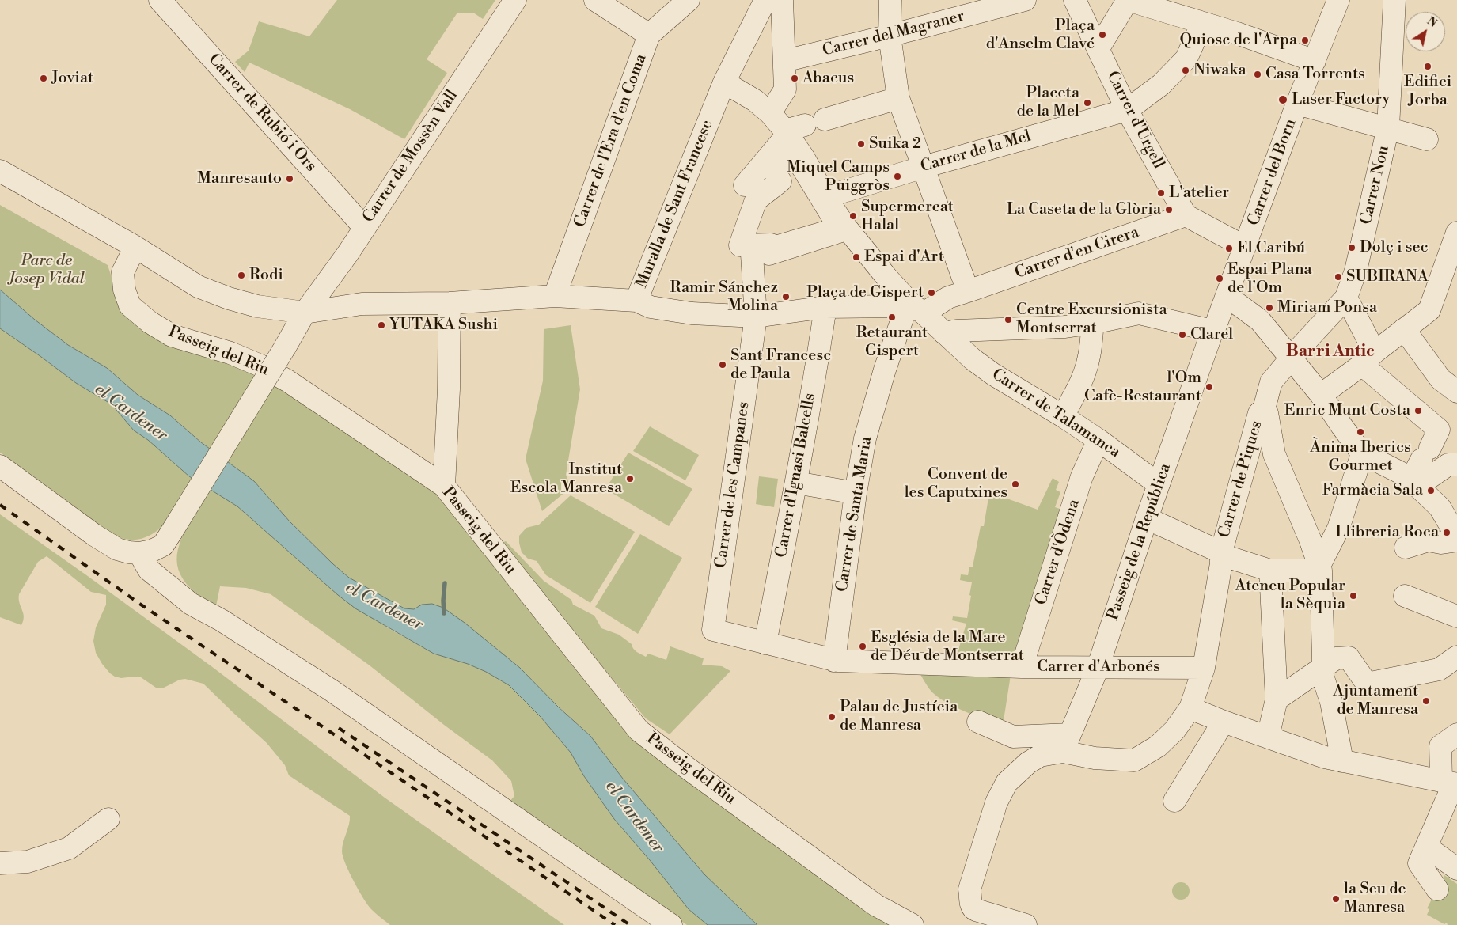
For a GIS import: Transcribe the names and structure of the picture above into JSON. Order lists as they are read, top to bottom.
{
  "streets": {
    "street": [
      "Carrer del Magraner",
      "Carrer de Rubió i Ors",
      "Carrer d'Urgell",
      "Carrer de l'Era d'en Coma",
      "Carrer de la Mel",
      "Carrer de Mossèn Vall",
      "Carrer del Born",
      "Carrer Nou",
      "Muralla de Sant Francesc",
      "Carrer d'en Cirera",
      "Passeig del Riu",
      "Carrer de Talamanca",
      "Carrer d'Ignasi Balcells",
      "Carrer de Piques",
      "Carrer de les Campanes",
      "Carrer de Santa Maria",
      "Passeig de la República",
      "Carrer d'Òdena",
      "Carrer d'Arbonés"
    ]
  },
  "crossings": [
    ["Carrer de Rubió i Ors", "Carrer de Mossèn Vall"],
    ["Carrer d'Urgell", "Carrer de la Mel"],
    ["Carrer d'Urgell", "Carrer d'en Cirera"],
    ["Carrer de l'Era d'en Coma", "Muralla de Sant Francesc"],
    ["Carrer de Mossèn Vall", "Muralla de Sant Francesc"],
    ["Carrer del Born", "Passeig de la República"],
    ["Carrer Nou", "Carrer de Piques"],
    ["Muralla de Sant Francesc", "Passeig del Riu"],
    ["Carrer d'en Cirera", "Carrer de Talamanca"],
    ["Carrer d'en Cirera", "Carrer de Santa Maria"],
    ["Carrer de Talamanca", "Carrer de Santa Maria"],
    ["Carrer de Talamanca", "Passeig de la República"],
    ["Carrer de Talamanca", "Carrer d'Òdena"],
    ["Carrer d'Ignasi Balcells", "Carrer d'Arbonés"],
    ["Carrer de Piques", "Passeig de la República"],
    ["Carrer de Piques", "Carrer d'Arbonés"],
    ["Carrer de les Campanes", "Carrer d'Arbonés"],
    ["Carrer de Santa Maria", "Carrer d'Arbonés"],
    ["Passeig de la República", "Carrer d'Arbonés"],
    ["Carrer d'Òdena", "Carrer d'Arbonés"]
  ],
  "districts": ["Barri Antic"],
  "water": ["el Cardener"],
  "parks": ["Parc de Josep Vidal"],
  "places": [
    "Plaça d'Anselm Clavé",
    "Quiosc de l'Arpa",
    "Edifici Jorba",
    "Niwaka",
    "Casa Torrents",
    "Joviat",
    "Abacus",
    "Laser Factory",
    "Placeta de la Mel",
    "Suika 2",
    "Miquel Camps Puiggròs",
    "Manresauto",
    "L'atelier",
    "La Caseta de la Glòria",
    "Supermercat Halal",
    "Dolç i sec",
    "El Caribú",
    "Espai d'Art",
    "Rodi",
    "SUBIRANA",
    "Espai Plana de l'Om",
    "Plaça de Gispert",
    "Ramir Sánchez Molina",
    "Miriam Ponsa",
    "Retaurant Gispert",
    "Centre Excursionista Montserrat",
    "YUTAKA Sushi",
    "Clarel",
    "Sant Francesc de Paula",
    "l'Om Cafè-Restaurant",
    "Enric Munt Costa",
    "Ànima Iberics Gourmet",
    "Institut Escola Manresa",
    "Convent de les Caputxines",
    "Farmàcia Sala",
    "Llibreria Roca",
    "Ateneu Popular la Sèquia",
    "Església de la Mare de Déu de Montserrat",
    "Ajuntament de Manresa",
    "Palau de Justícia de Manresa",
    "la Seu de Manresa"
  ],
  "north": "top right"
}
